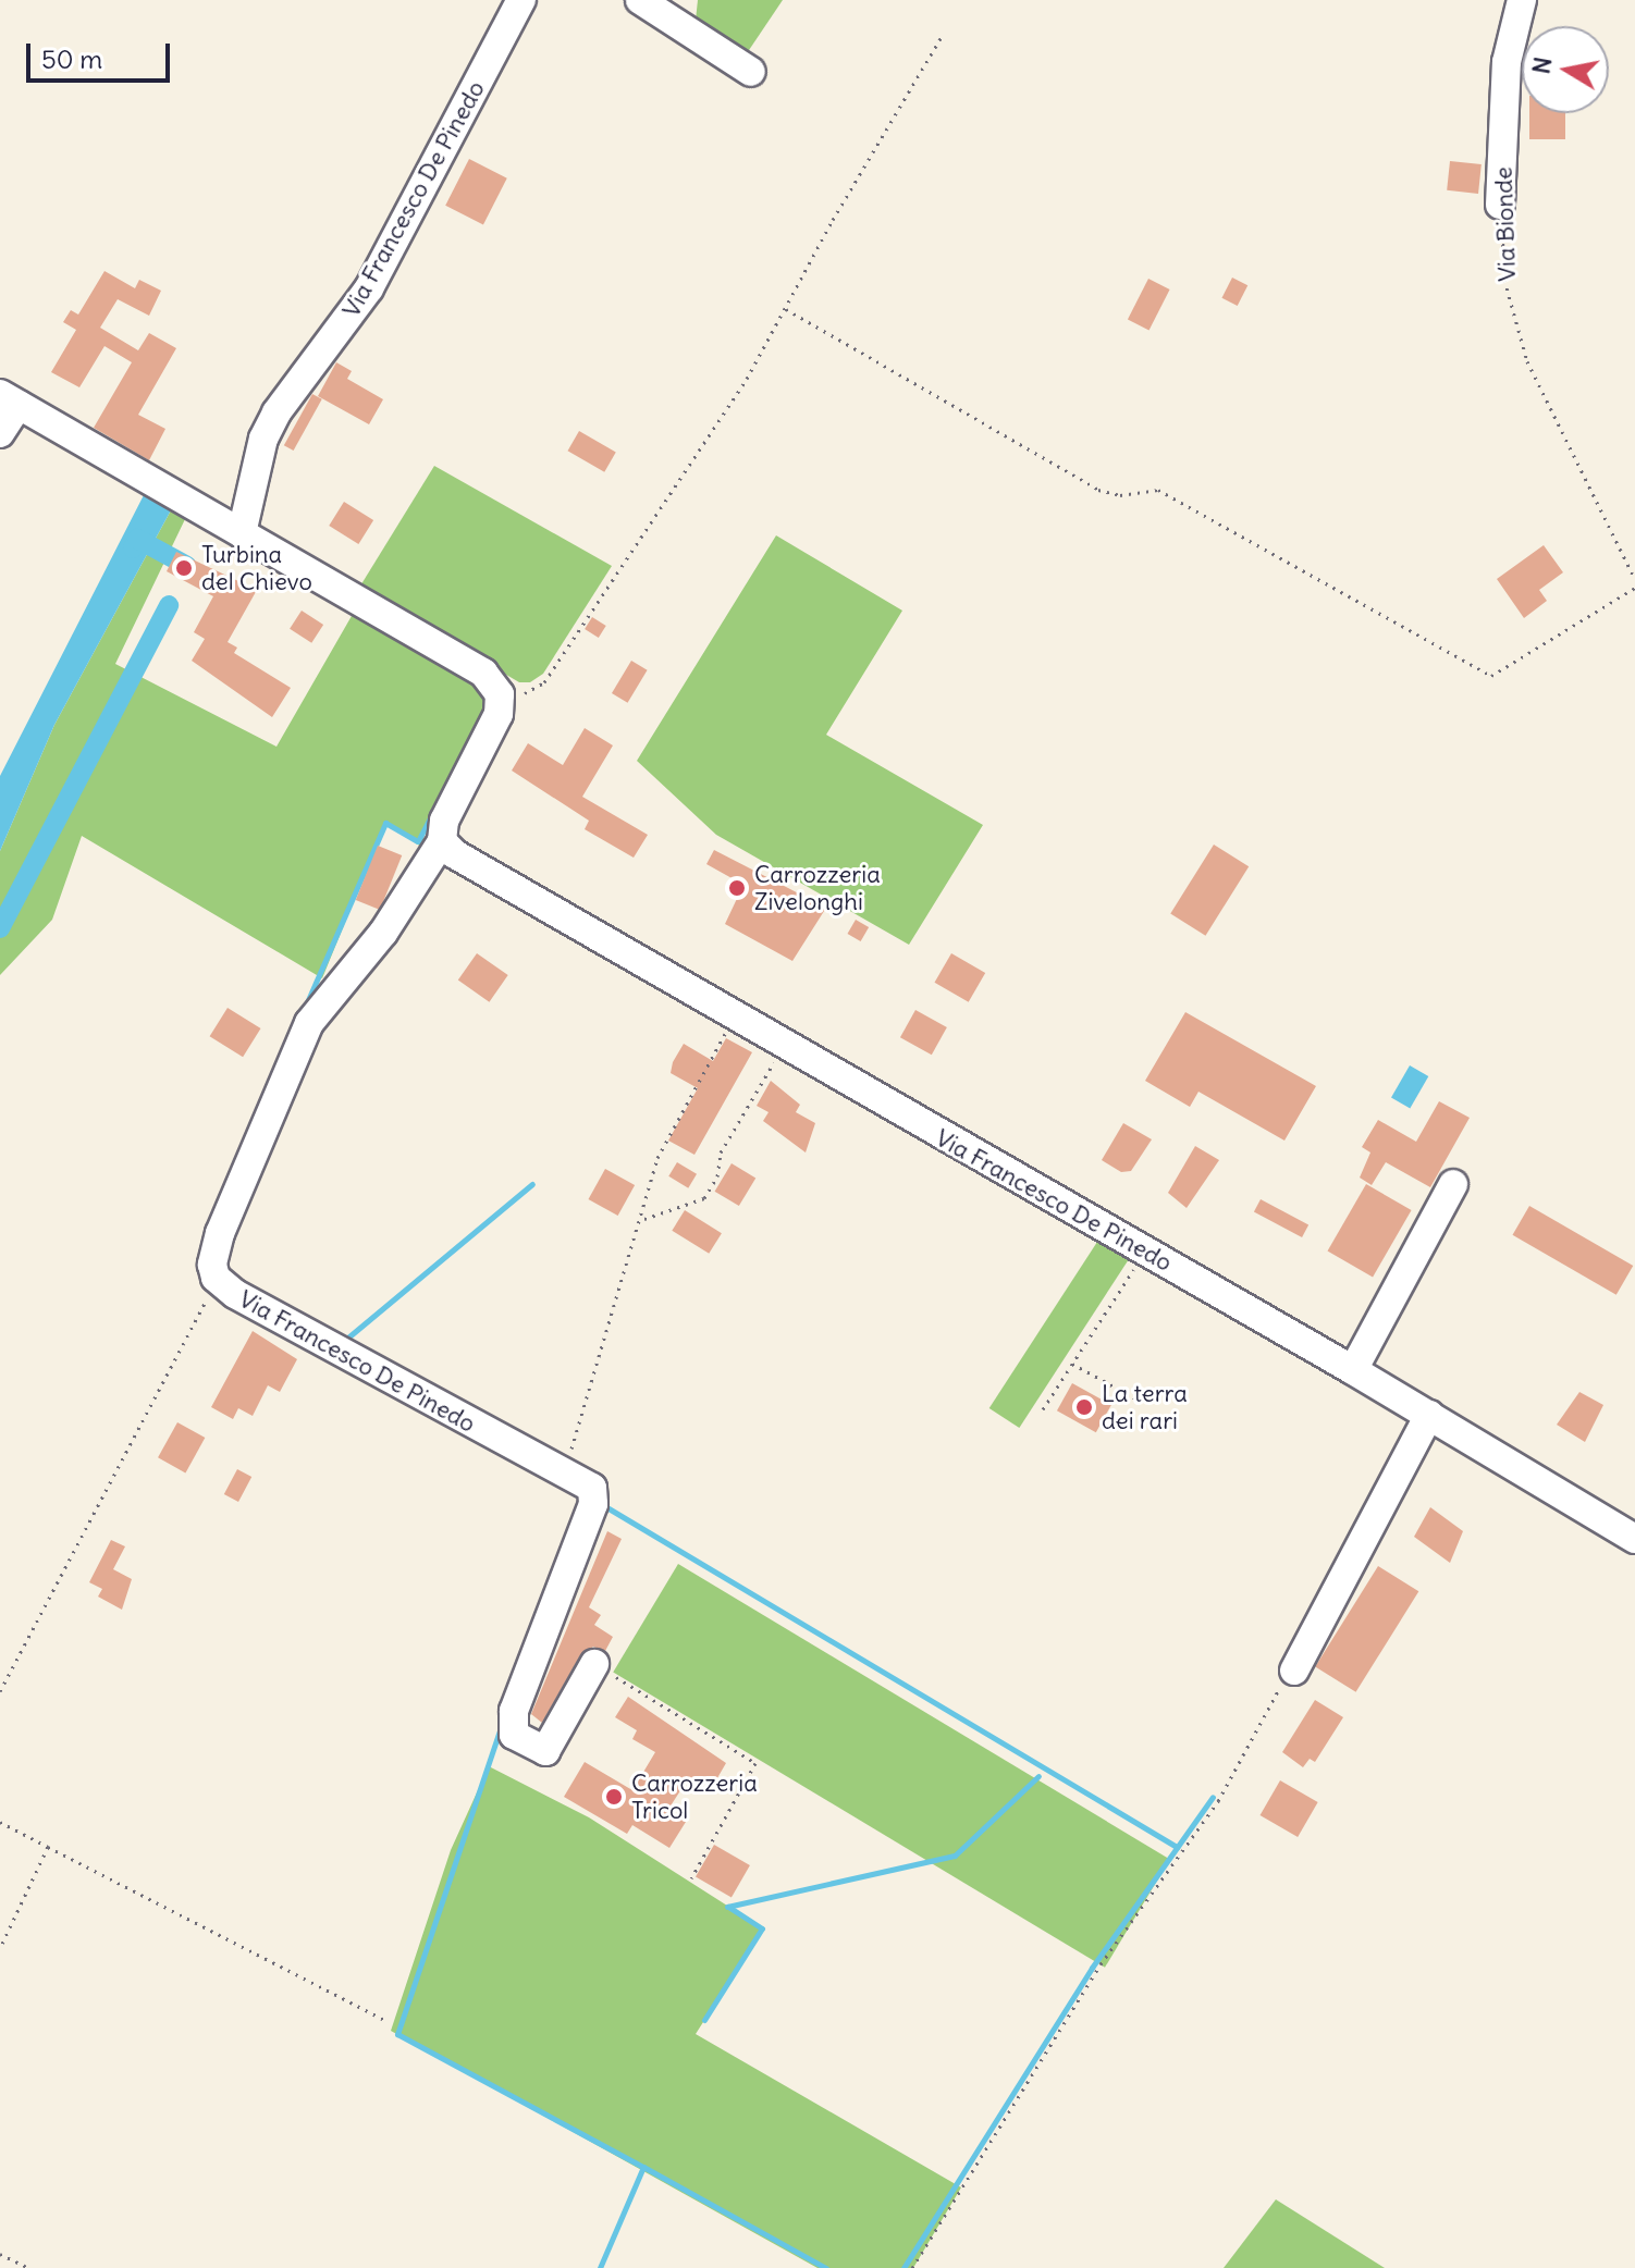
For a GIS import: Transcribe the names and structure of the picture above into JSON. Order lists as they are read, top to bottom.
{
  "streets": {
    "street": ["Via Francesco De Pinedo", "Via Bionde"]
  },
  "places": [
    "Turbina del Chievo",
    "Carrozzeria Zivelonghi",
    "La terra dei rari",
    "Carrozzeria Tricol"
  ],
  "scale_bar": "50 m",
  "north": "left"
}
